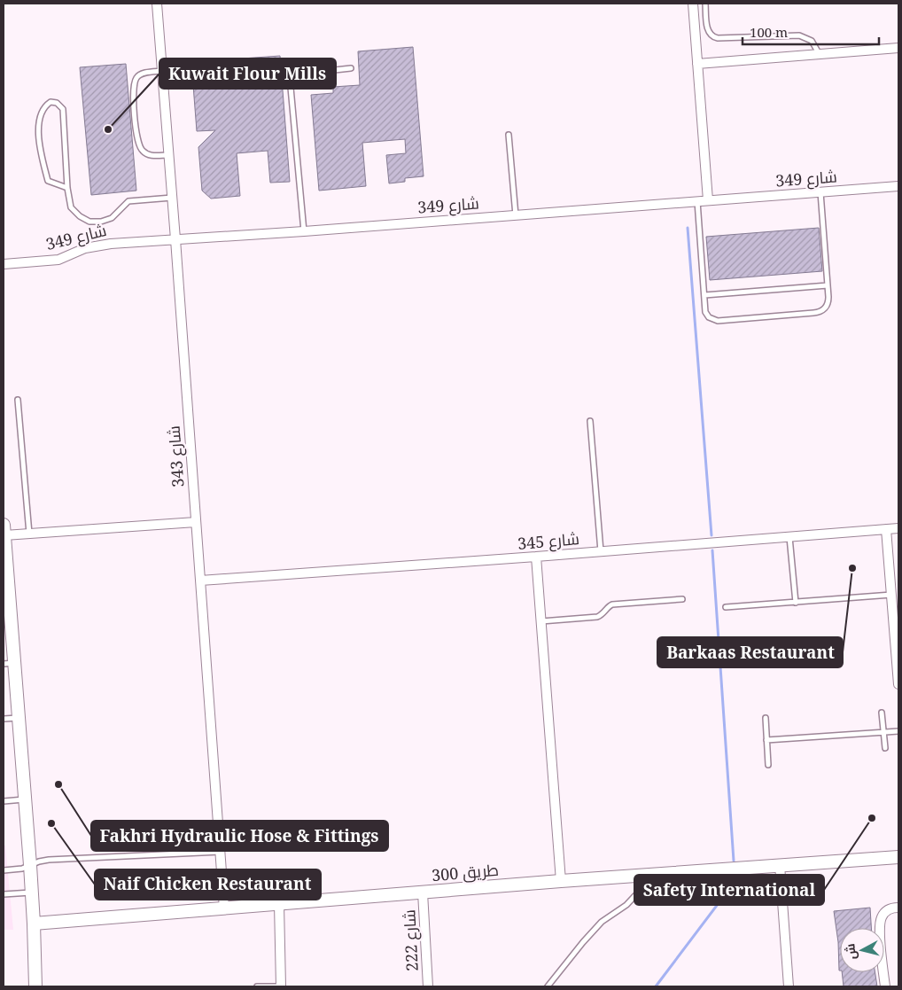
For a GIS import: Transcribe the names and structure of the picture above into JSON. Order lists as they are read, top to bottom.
{
  "streets": {
    "main road": ["طريق 300"],
    "street": [
      "شارع 349",
      "شارع 343",
      "شارع 345",
      "شارع 222"
    ]
  },
  "crossings": [
    ["شارع 349", "شارع 343"],
    ["شارع 343", "شارع 345"],
    ["شارع 343", "طريق 300"],
    ["طريق 300", "شارع 222"]
  ],
  "places": [
    "Kuwait Flour Mills",
    "Barkaas Restaurant",
    "Fakhri Hydraulic Hose & Fittings",
    "Safety International",
    "Naif Chicken Restaurant"
  ],
  "scale_bar": "100 m",
  "north": "left"
}
